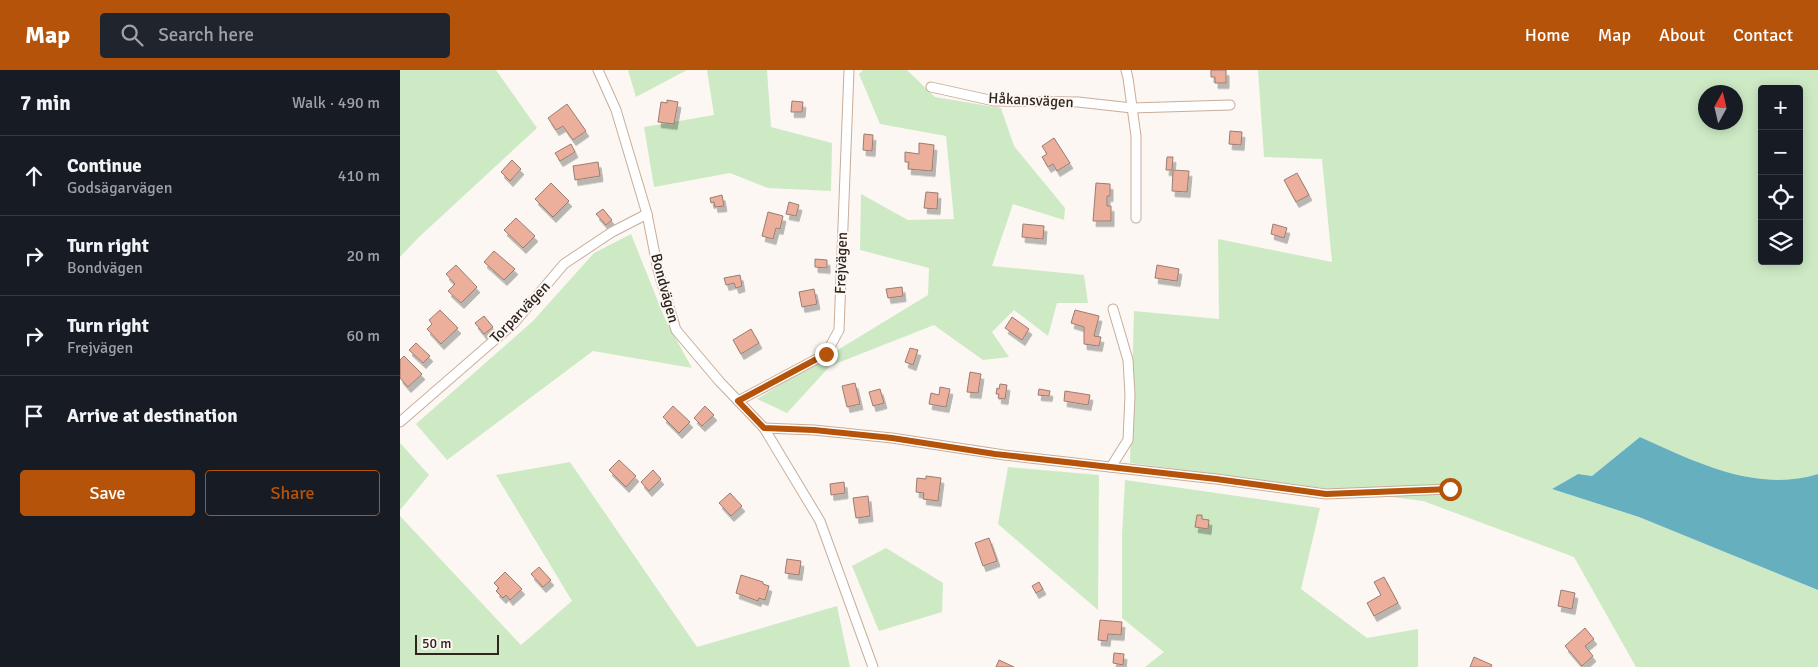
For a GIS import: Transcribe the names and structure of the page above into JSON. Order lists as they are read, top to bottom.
{
  "streets": {
    "street": [
      "Håkansvägen",
      "Frejvägen",
      "Bondvägen",
      "Torparvägen"
    ]
  },
  "crossings": [
    ["Frejvägen", "Bondvägen"],
    ["Bondvägen", "Torparvägen"]
  ],
  "scale_bar": "50 m",
  "north": "top",
  "page": {
    "header": "Map",
    "search": "Search here",
    "nav": [
      "Home",
      "Map",
      "About",
      "Contact"
    ],
    "heading": ["7 min", "Walk · 490 m"],
    "map_buttons": ["+", "−"],
    "list": [
      ["Continue", "Godsägarvägen", "410 m"],
      ["Turn right", "Bondvägen", "20 m"],
      ["Turn right", "Frejvägen", "60 m"],
      "Arrive at destination"
    ],
    "buttons": ["Save", "Share"],
    "scale": "50 m"
  }
}
